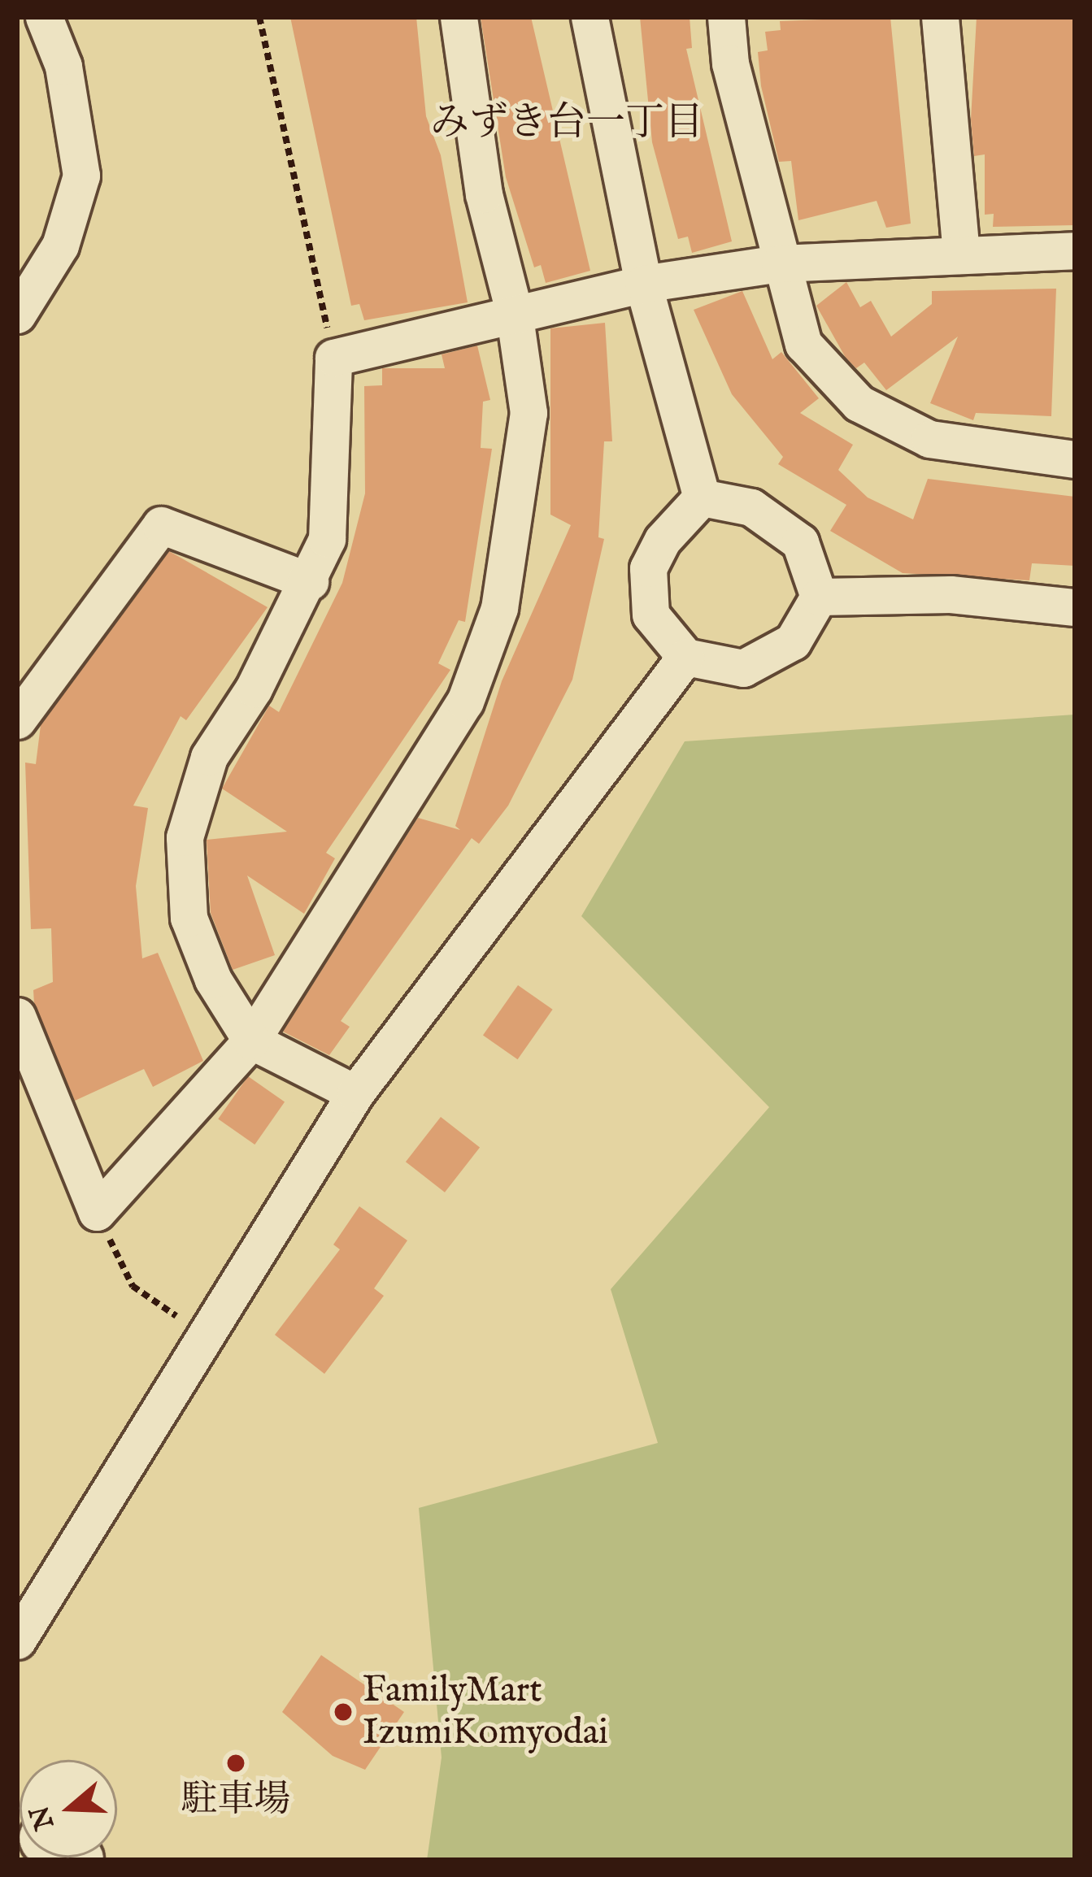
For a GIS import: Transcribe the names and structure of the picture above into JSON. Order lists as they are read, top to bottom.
{
  "districts": ["みずき台一丁目"],
  "places": ["FamilyMart IzumiKomyodai", "駐車場"],
  "north": "left"
}
